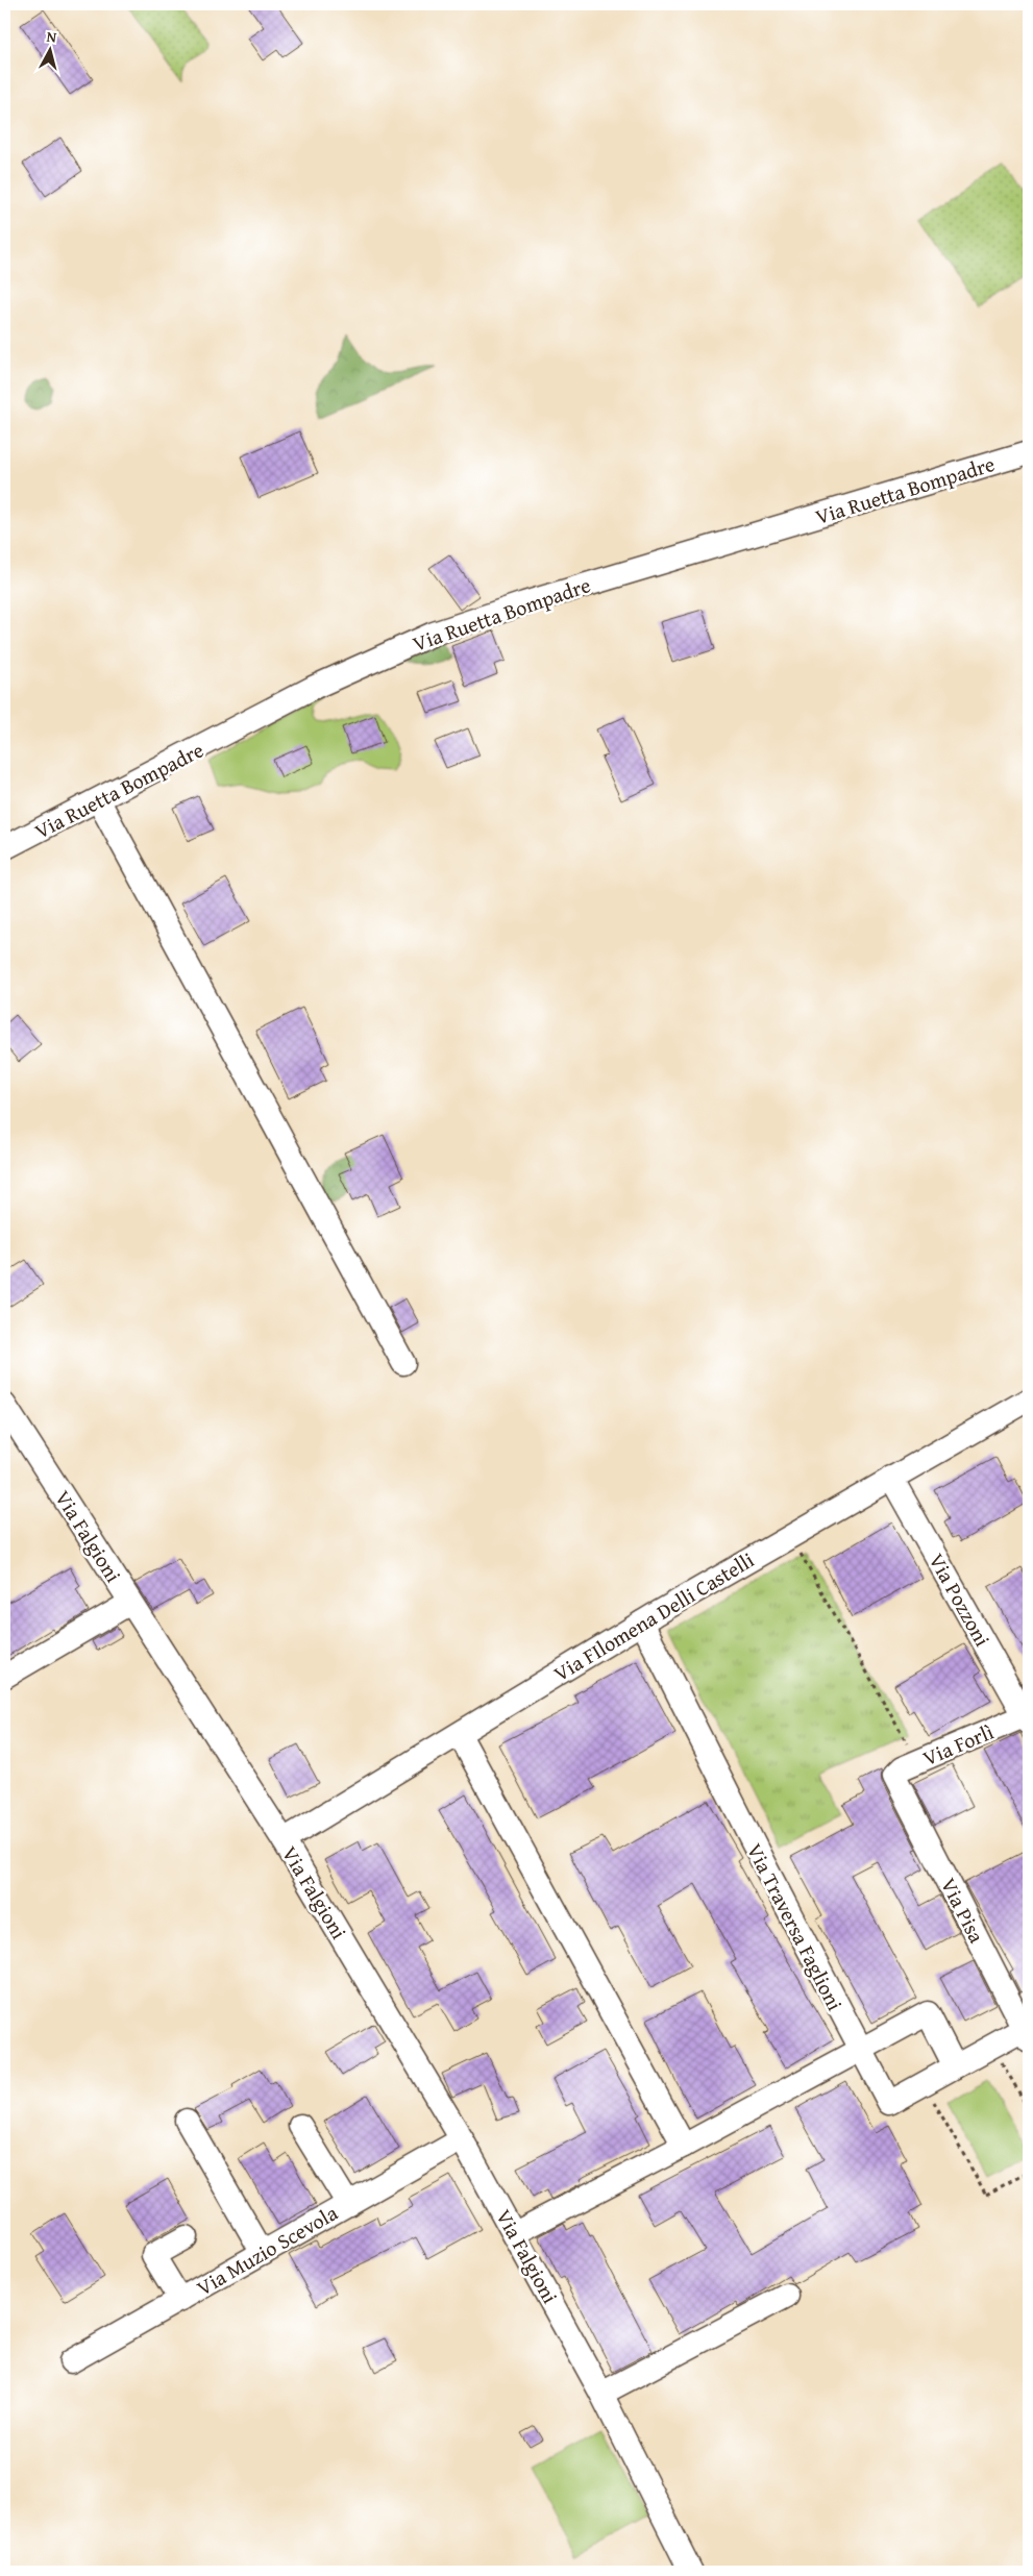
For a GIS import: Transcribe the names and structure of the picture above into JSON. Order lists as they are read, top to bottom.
{
  "streets": {
    "street": [
      "Via Ruetta Bompadre",
      "Via Falgioni",
      "Via Pozzoni",
      "Via FIlomena Delli Castelli",
      "Via Forlì",
      "Via Pisa",
      "Via Traversa Faglioni",
      "Via Muzio Scevola"
    ]
  },
  "crossings": [
    ["Via Falgioni", "Via FIlomena Delli Castelli"],
    ["Via Falgioni", "Via Muzio Scevola"],
    ["Via Pozzoni", "Via FIlomena Delli Castelli"],
    ["Via Pozzoni", "Via Forlì"],
    ["Via FIlomena Delli Castelli", "Via Traversa Faglioni"],
    ["Via Forlì", "Via Pisa"]
  ],
  "north": "top"
}
